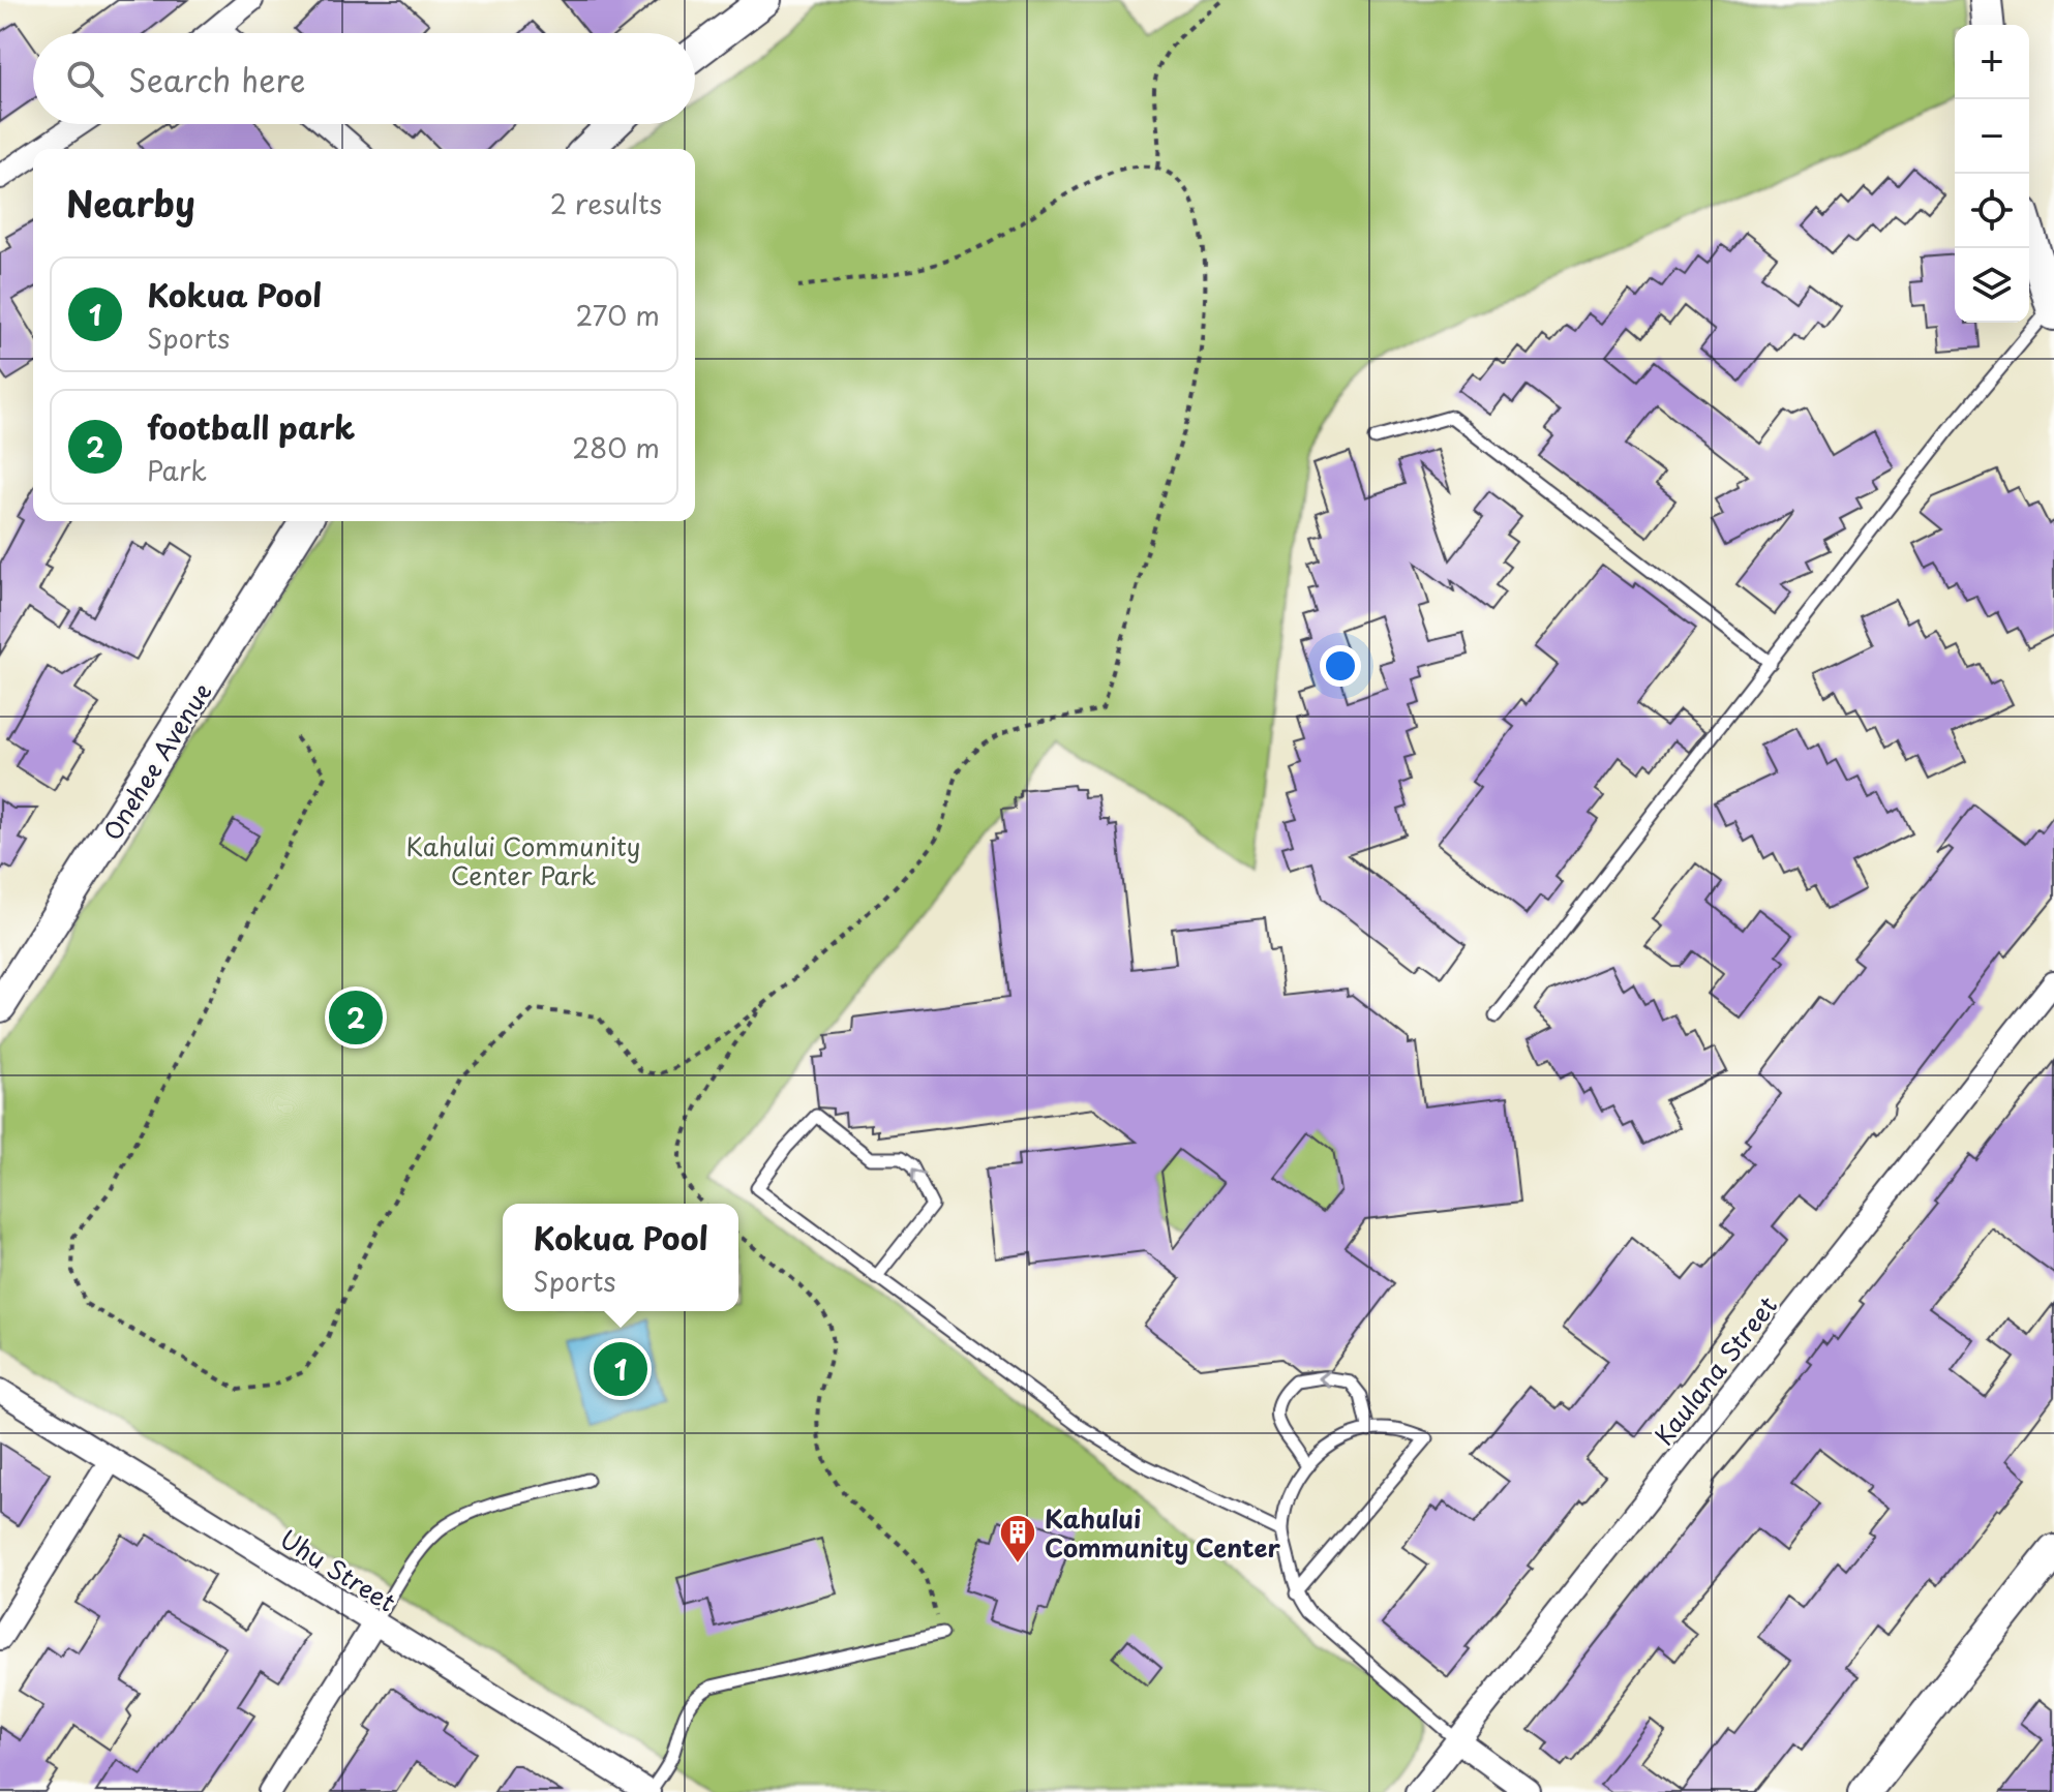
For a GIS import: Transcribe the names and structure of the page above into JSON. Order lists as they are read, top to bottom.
{
  "streets": {
    "street": ["Onehee Avenue", "Kaulana Street", "Uhu Street"]
  },
  "parks": ["Kahului Community Center Park"],
  "places": {
    "building": ["Kahului Community Center"]
  },
  "page": {
    "map_buttons": ["+", "−"],
    "search": "Search here",
    "heading": ["Nearby", "2 results"],
    "list": [
      {
        "mark": "1",
        "name": "Kokua Pool",
        "note": "Sports",
        "value": "270 m"
      },
      {
        "mark": "2",
        "name": "football park",
        "note": "Park",
        "value": "280 m"
      }
    ],
    "pins": ["2", "1"],
    "popup": ["Kokua Pool", "Sports"]
  }
}
